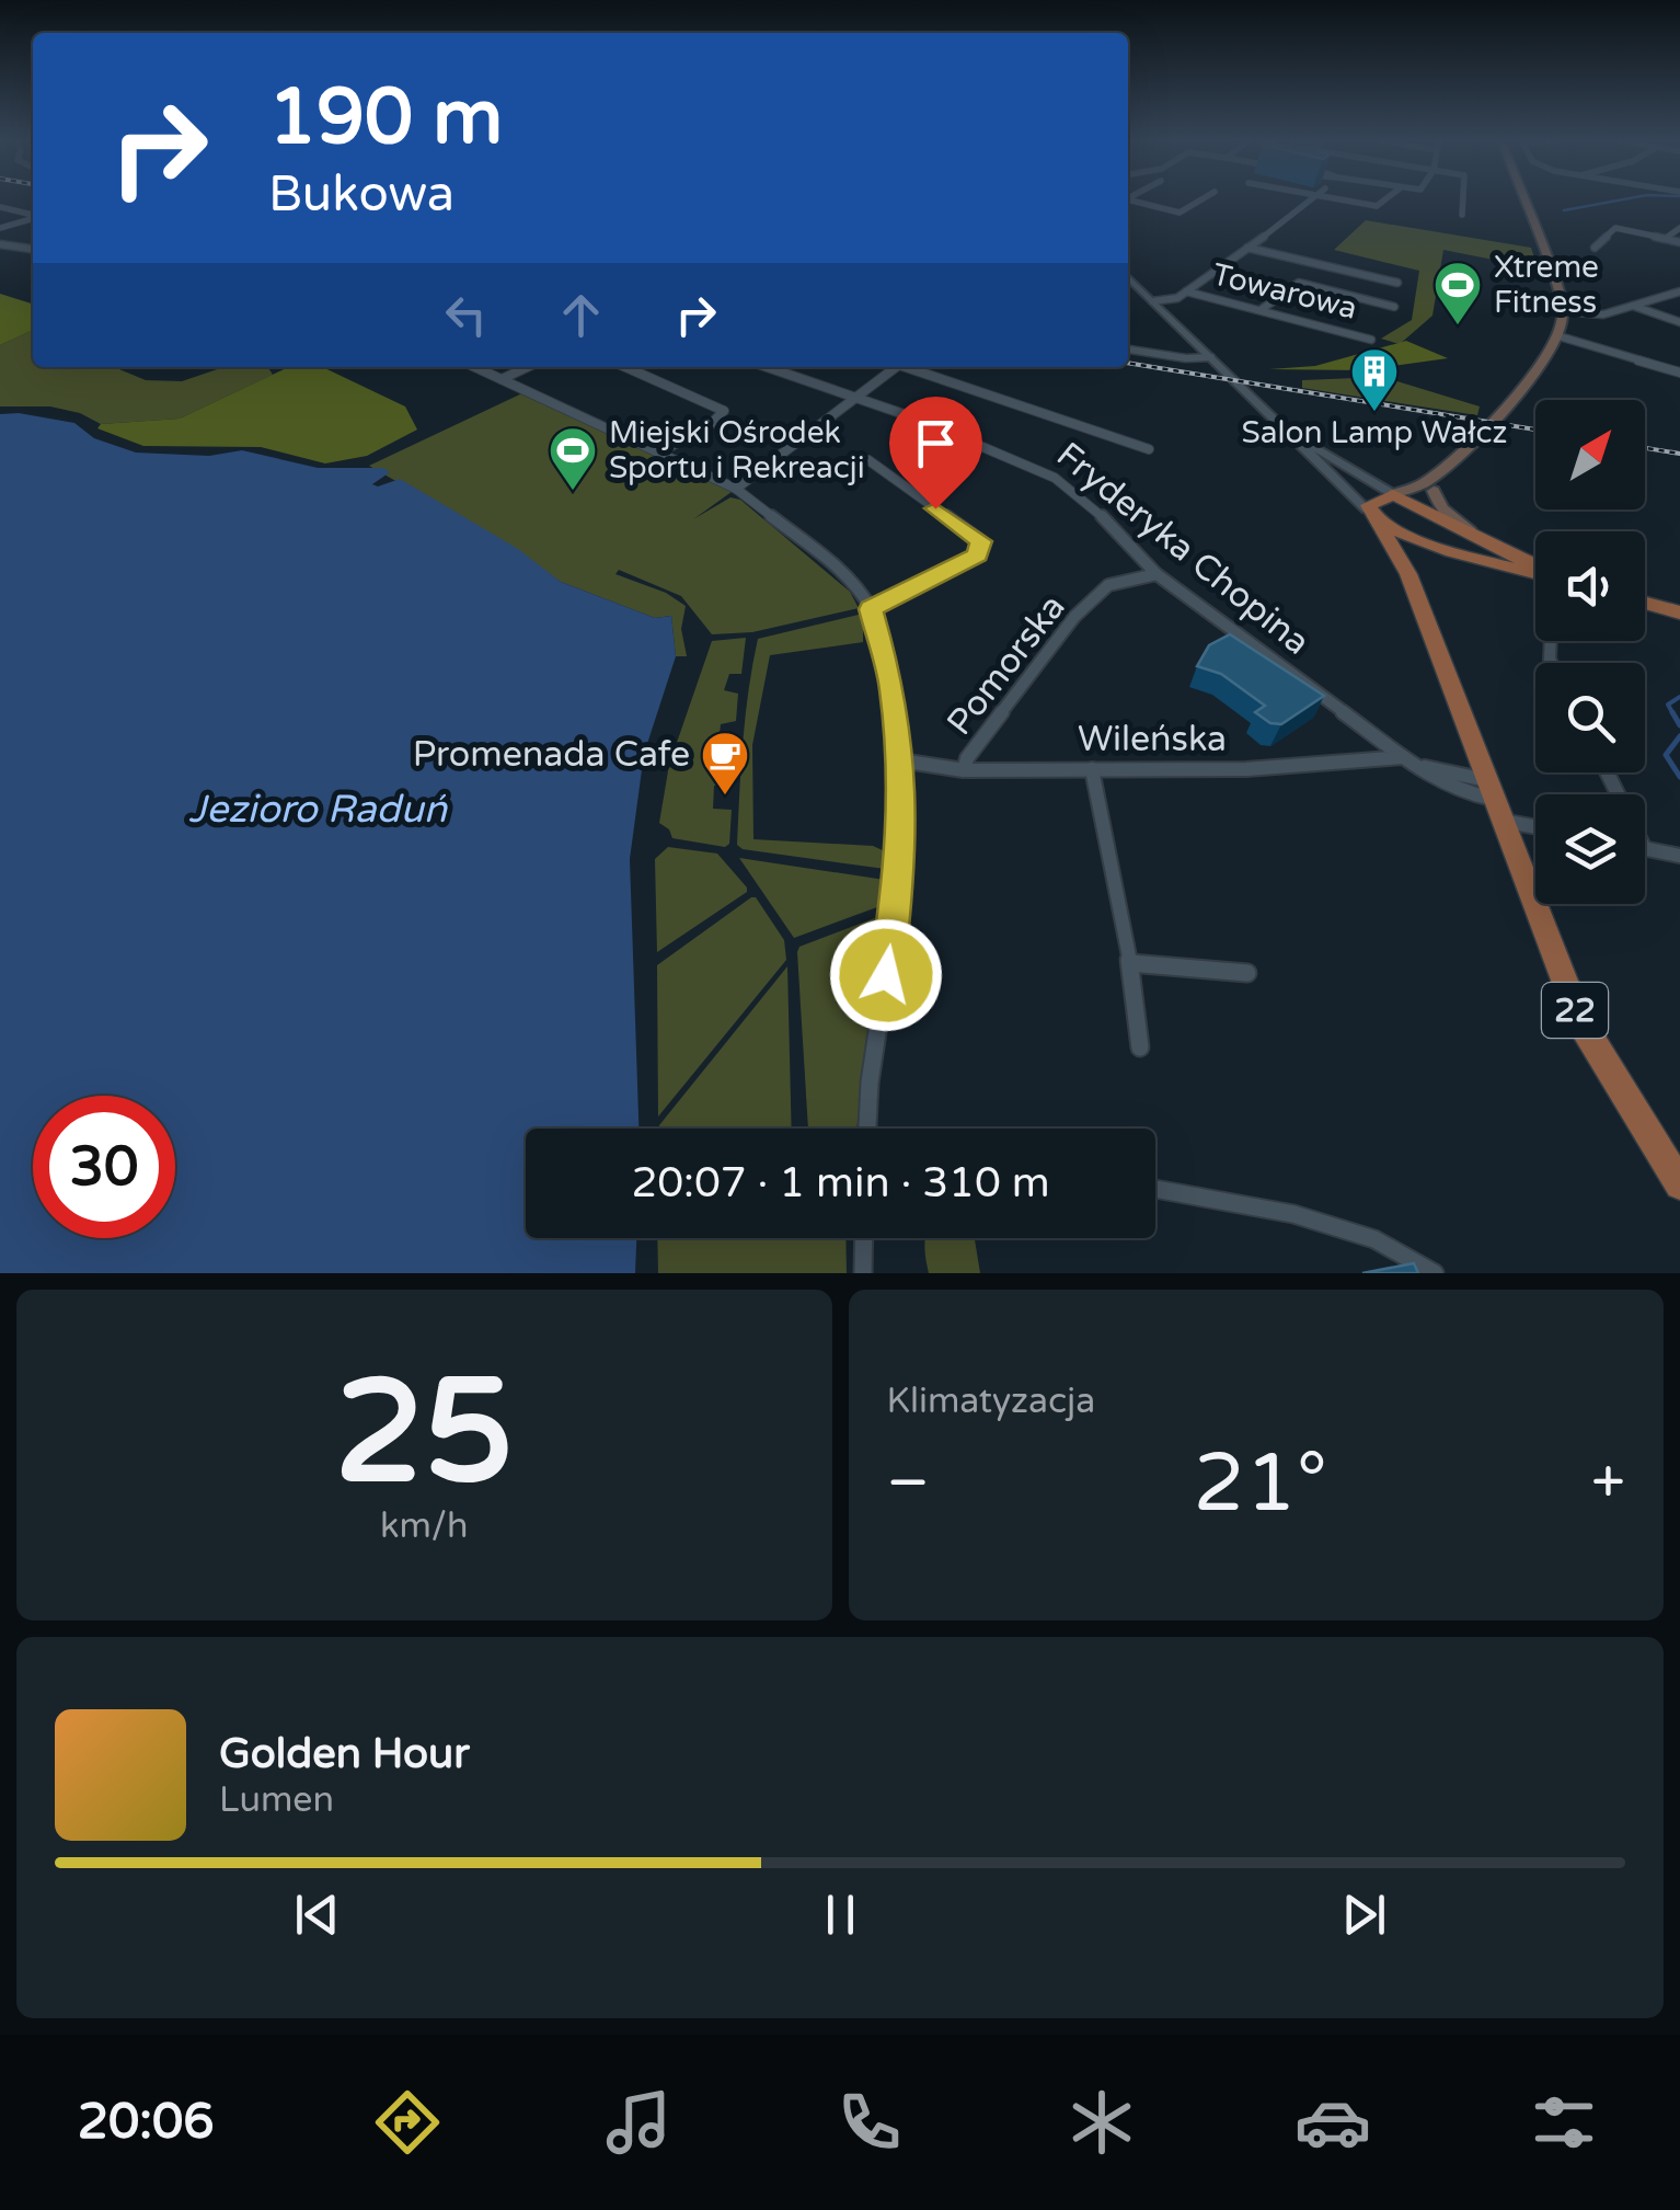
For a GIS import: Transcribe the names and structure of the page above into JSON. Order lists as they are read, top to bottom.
{
  "streets": {
    "main road": ["22"],
    "street": [
      "Towarowa",
      "Fryderyka Chopina",
      "Pomorska",
      "Wileńska"
    ]
  },
  "crossings": [
    ["Fryderyka Chopina", "Pomorska"],
    ["Fryderyka Chopina", "Wileńska"],
    ["Fryderyka Chopina", "22"],
    ["Pomorska", "Wileńska"]
  ],
  "water": ["Jezioro Raduń"],
  "places": {
    "sports": ["Xtreme Fitness", "Miejski Ośrodek Sportu i Rekreacji"],
    "building": ["Salon Lamp Wałcz"],
    "cafe": ["Promenada Cafe"]
  },
  "north": "top right",
  "page": {
    "turn": ["190 m", "Bukowa"],
    "limit": "30",
    "trip": "20:07 · 1 min · 310 m",
    "tile": [
      ["25", "km/h"],
      "Klimatyzacja"
    ],
    "heat": ["−", "21°", "+"],
    "song": ["Golden Hour", "Lumen"],
    "tabs": "20:06"
  }
}
